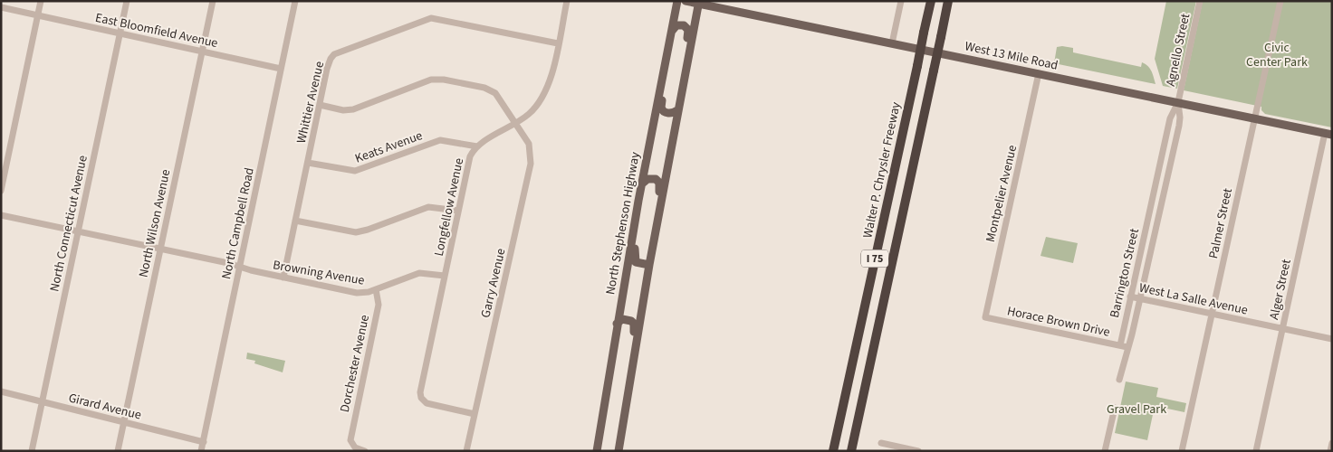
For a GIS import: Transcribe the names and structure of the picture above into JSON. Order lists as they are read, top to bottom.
{
  "streets": {
    "highway": ["Walter P. Chrysler Freeway", "I 75"],
    "main road": ["West 13 Mile Road", "North Stephenson Highway"],
    "street": [
      "East Bloomfield Avenue",
      "Agnello Street",
      "Whittier Avenue",
      "Keats Avenue",
      "Montpelier Avenue",
      "Longfellow Avenue",
      "North Connecticut Avenue",
      "North Wilson Avenue",
      "North Campbell Road",
      "Palmer Street",
      "Browning Avenue",
      "Barrington Street",
      "Garry Avenue",
      "Alger Street",
      "West La Salle Avenue",
      "Horace Brown Drive",
      "Dorchester Avenue",
      "Girard Avenue"
    ]
  },
  "crossings": [
    ["East Bloomfield Avenue", "North Connecticut Avenue"],
    ["East Bloomfield Avenue", "North Wilson Avenue"],
    ["East Bloomfield Avenue", "North Campbell Road"],
    ["Agnello Street", "West 13 Mile Road"],
    ["Agnello Street", "Barrington Street"],
    ["West 13 Mile Road", "Montpelier Avenue"],
    ["West 13 Mile Road", "Palmer Street"],
    ["West 13 Mile Road", "Barrington Street"],
    ["West 13 Mile Road", "Alger Street"],
    ["Whittier Avenue", "Keats Avenue"],
    ["Whittier Avenue", "Longfellow Avenue"],
    ["Whittier Avenue", "Browning Avenue"],
    ["Whittier Avenue", "Garry Avenue"],
    ["Keats Avenue", "Longfellow Avenue"],
    ["Montpelier Avenue", "Horace Brown Drive"],
    ["Longfellow Avenue", "Browning Avenue"],
    ["Longfellow Avenue", "Garry Avenue"],
    ["North Connecticut Avenue", "Browning Avenue"],
    ["North Connecticut Avenue", "Girard Avenue"],
    ["North Wilson Avenue", "Browning Avenue"],
    ["North Wilson Avenue", "Girard Avenue"],
    ["North Campbell Road", "Browning Avenue"],
    ["North Campbell Road", "Girard Avenue"],
    ["Palmer Street", "West La Salle Avenue"],
    ["Browning Avenue", "Dorchester Avenue"],
    ["Barrington Street", "West La Salle Avenue"],
    ["Barrington Street", "Horace Brown Drive"],
    ["Alger Street", "West La Salle Avenue"]
  ],
  "parks": ["Civic Center Park", "Gravel Park"]
}
